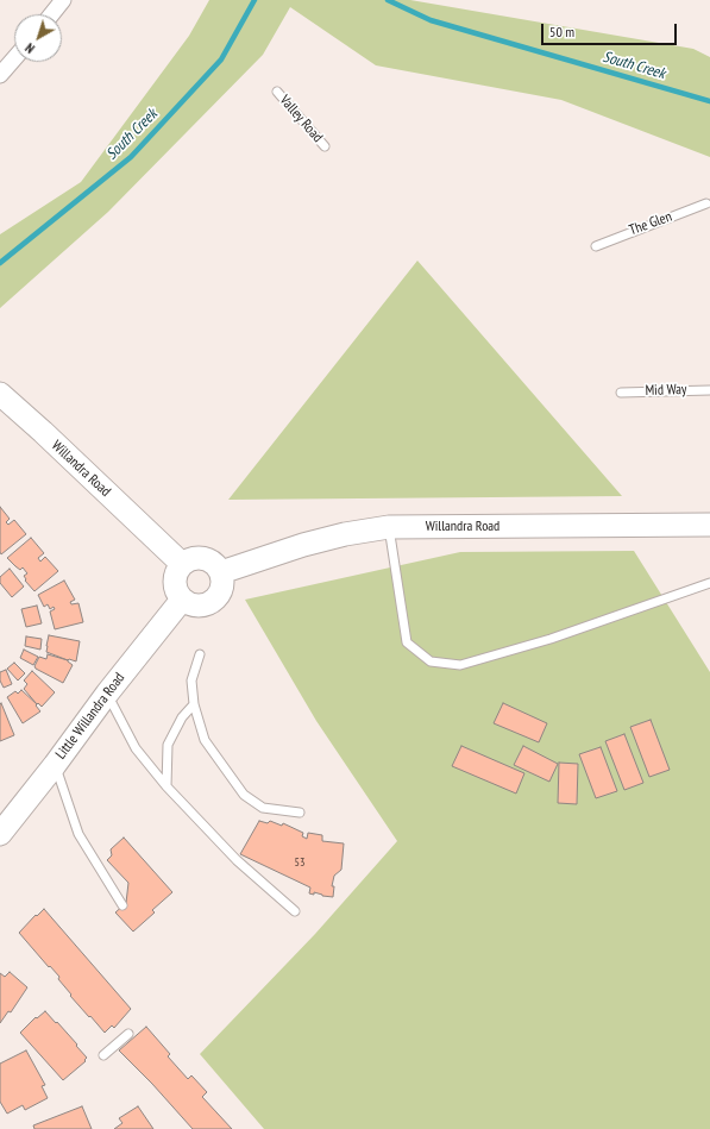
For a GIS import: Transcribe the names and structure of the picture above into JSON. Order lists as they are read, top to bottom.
{
  "streets": {
    "main road": ["Willandra Road", "Little Willandra Road"],
    "lane": ["Valley Road", "The Glen", "Mid Way"]
  },
  "crossings": [
    ["Willandra Road", "Little Willandra Road"]
  ],
  "water": ["South Creek"],
  "house_numbers": ["53"],
  "scale_bar": "50 m",
  "north": "bottom left"
}
